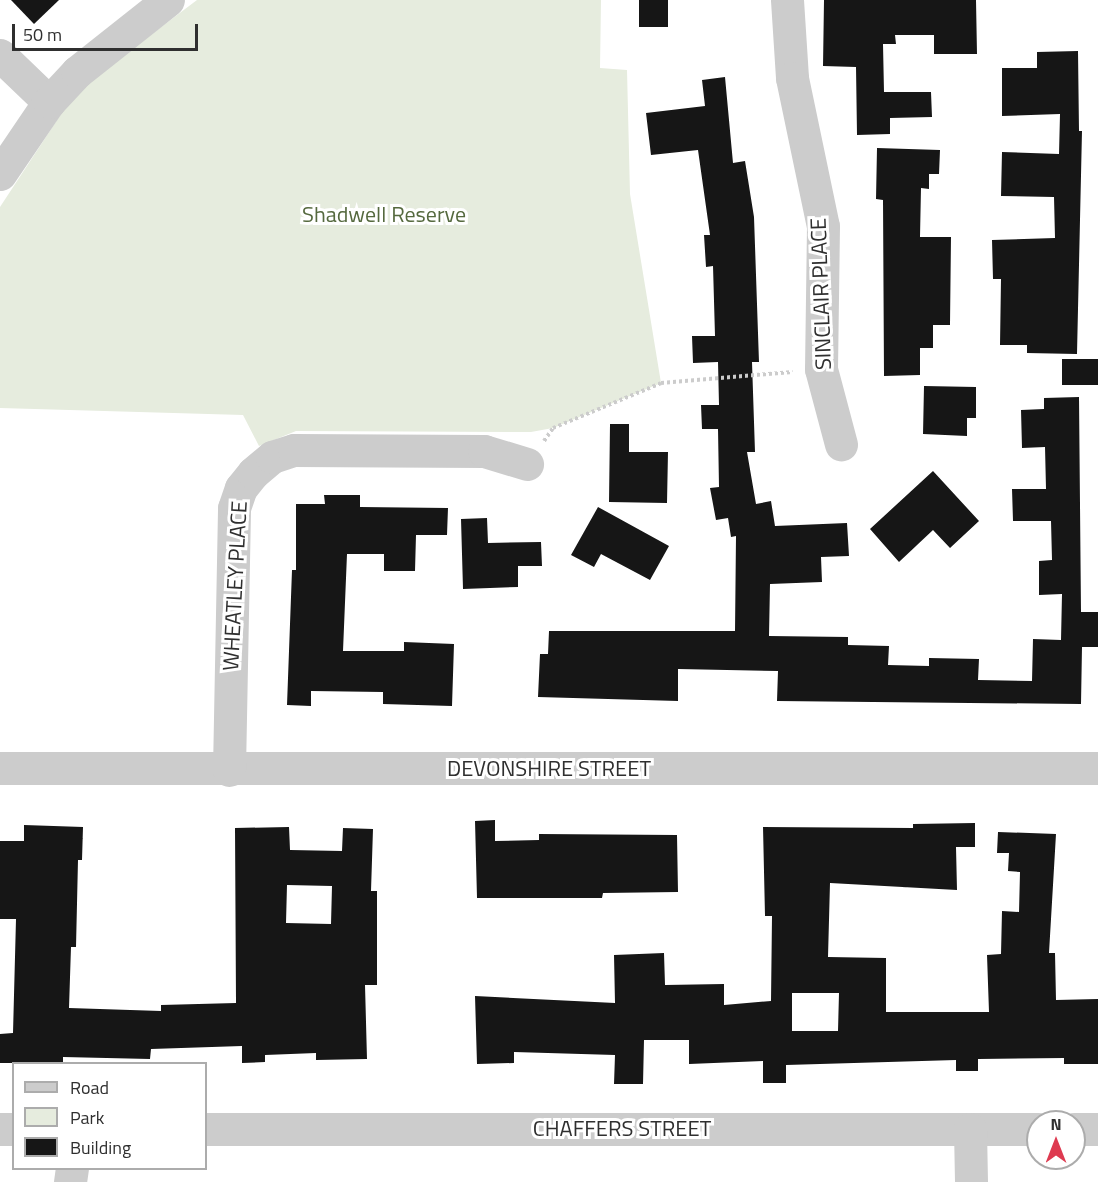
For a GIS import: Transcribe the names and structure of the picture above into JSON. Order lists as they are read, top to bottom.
{
  "streets": {
    "street": [
      "SINCLAIR PLACE",
      "WHEATLEY PLACE",
      "DEVONSHIRE STREET",
      "CHAFFERS STREET"
    ]
  },
  "crossings": [
    ["WHEATLEY PLACE", "DEVONSHIRE STREET"]
  ],
  "parks": ["Shadwell Reserve"],
  "legend": ["Road", "Park", "Building"],
  "scale_bar": "50 m",
  "north": "top"
}
